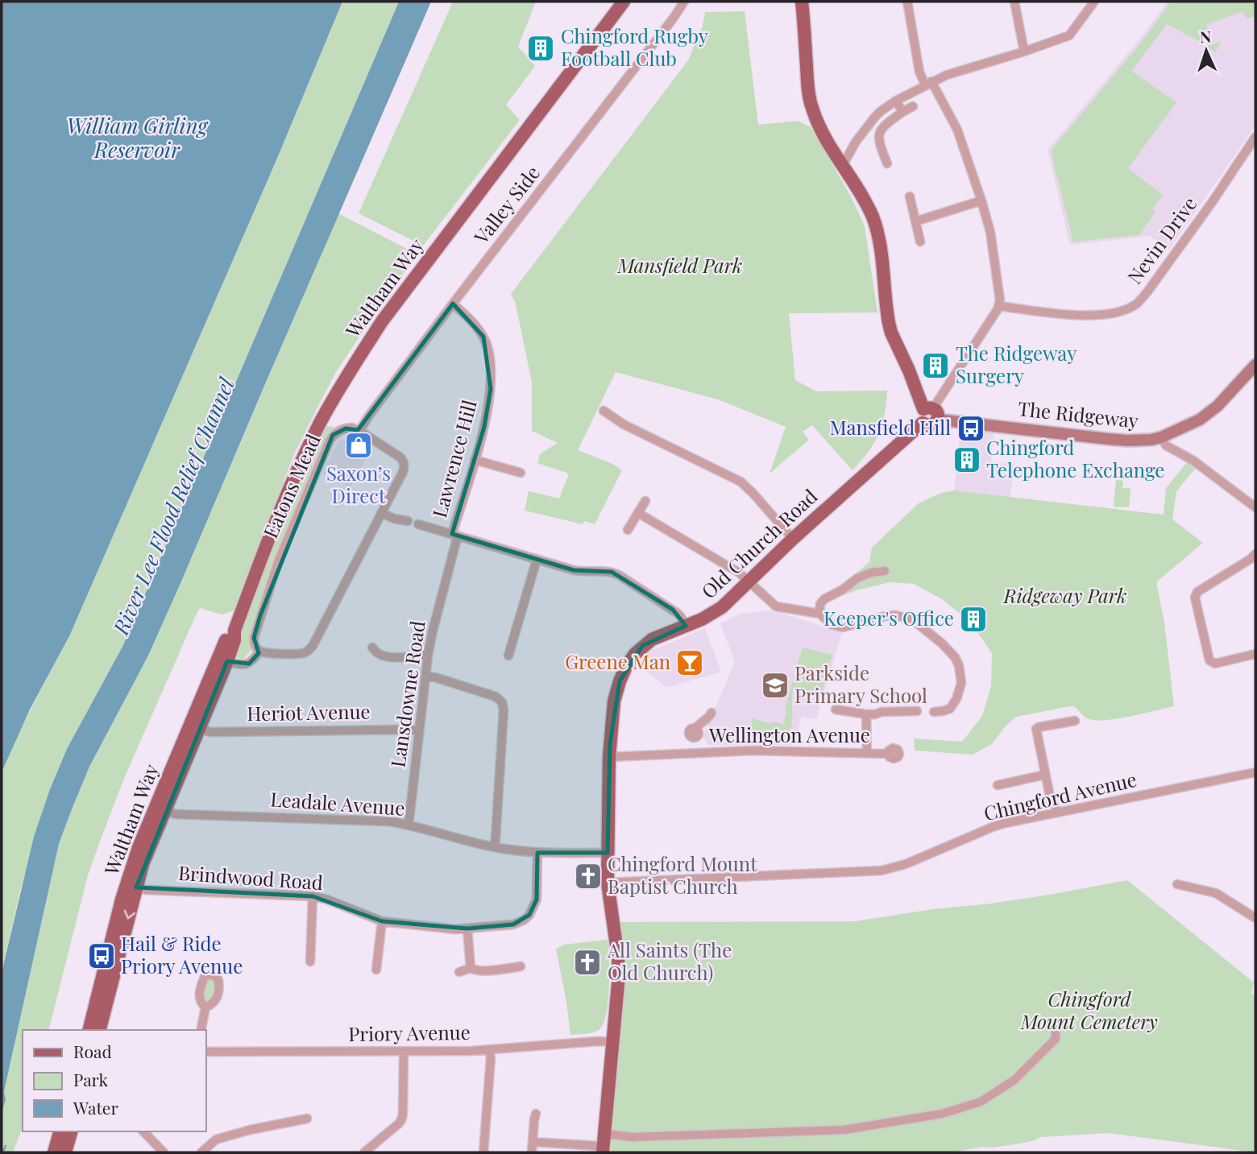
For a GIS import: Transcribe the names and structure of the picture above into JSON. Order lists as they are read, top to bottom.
{
  "streets": {
    "main road": ["Waltham Way", "The Ridgeway", "Old Church Road"],
    "street": [
      "Valley Side",
      "Nevin Drive",
      "Lawrence Hill",
      "Eatons Mead",
      "Lansdowne Road",
      "Heriot Avenue",
      "Wellington Avenue",
      "Chingford Avenue",
      "Leadale Avenue",
      "Brindwood Road",
      "Priory Avenue"
    ]
  },
  "crossings": [
    ["Valley Side", "Lawrence Hill"],
    ["Valley Side", "Eatons Mead"],
    ["Waltham Way", "Heriot Avenue"],
    ["Waltham Way", "Leadale Avenue"],
    ["Waltham Way", "Brindwood Road"],
    ["The Ridgeway", "Old Church Road"],
    ["Lawrence Hill", "Lansdowne Road"],
    ["Old Church Road", "Wellington Avenue"],
    ["Old Church Road", "Chingford Avenue"],
    ["Old Church Road", "Leadale Avenue"],
    ["Old Church Road", "Priory Avenue"],
    ["Lansdowne Road", "Heriot Avenue"],
    ["Lansdowne Road", "Leadale Avenue"],
    ["Leadale Avenue", "Brindwood Road"]
  ],
  "water": ["William Girling Reservoir", "River Lee Flood Relief Channel"],
  "parks": ["Mansfield Park", "Ridgeway Park", "Chingford Mount Cemetery"],
  "places": {
    "building": [
      "Chingford Rugby Football Club",
      "The Ridgeway Surgery",
      "Chingford Telephone Exchange",
      "Keeper's Office"
    ],
    "bus stop": ["Mansfield Hill", "Hail & Ride Priory Avenue"],
    "shop": ["Saxon’s Direct"],
    "bar": ["Greene Man"],
    "school or university": ["Parkside Primary School"],
    "church": ["Chingford Mount Baptist Church", "All Saints (The Old Church)"]
  },
  "legend": ["Road", "Park", "Water"],
  "north": "top"
}
